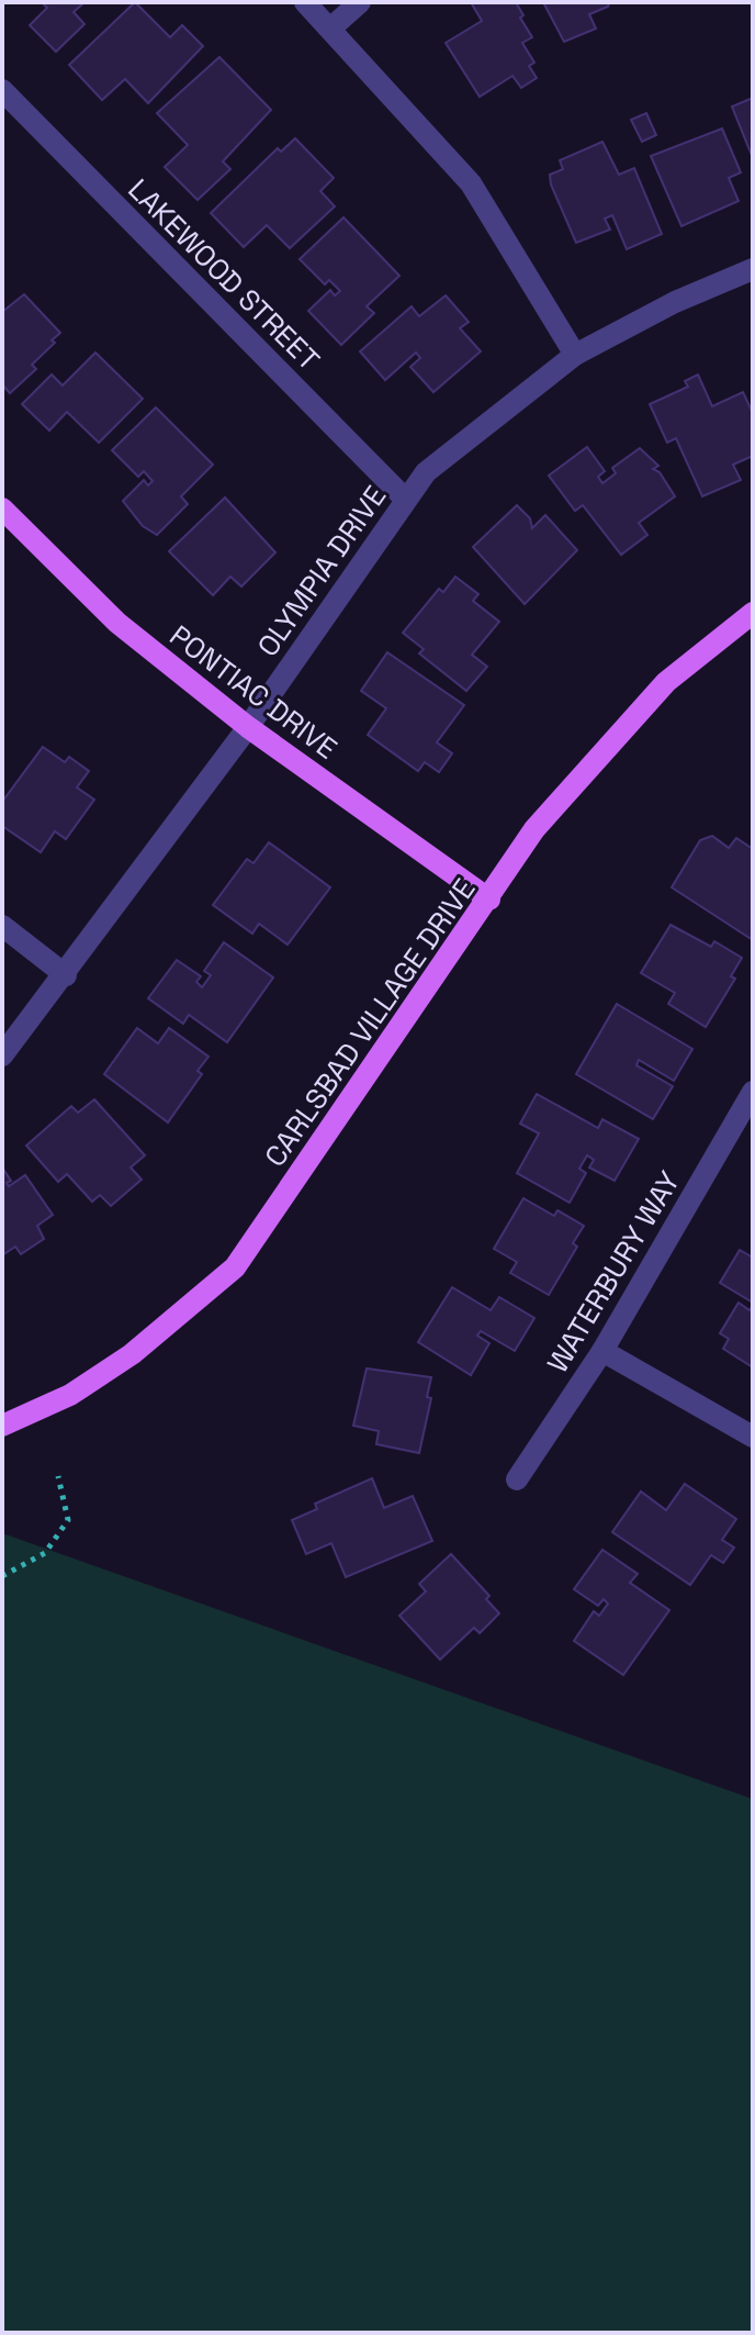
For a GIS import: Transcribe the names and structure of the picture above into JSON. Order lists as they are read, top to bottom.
{
  "streets": {
    "main road": ["PONTIAC DRIVE", "CARLSBAD VILLAGE DRIVE"],
    "street": ["LAKEWOOD STREET", "OLYMPIA DRIVE", "WATERBURY WAY"]
  },
  "crossings": [
    ["LAKEWOOD STREET", "OLYMPIA DRIVE"],
    ["OLYMPIA DRIVE", "PONTIAC DRIVE"],
    ["PONTIAC DRIVE", "CARLSBAD VILLAGE DRIVE"]
  ]
}
